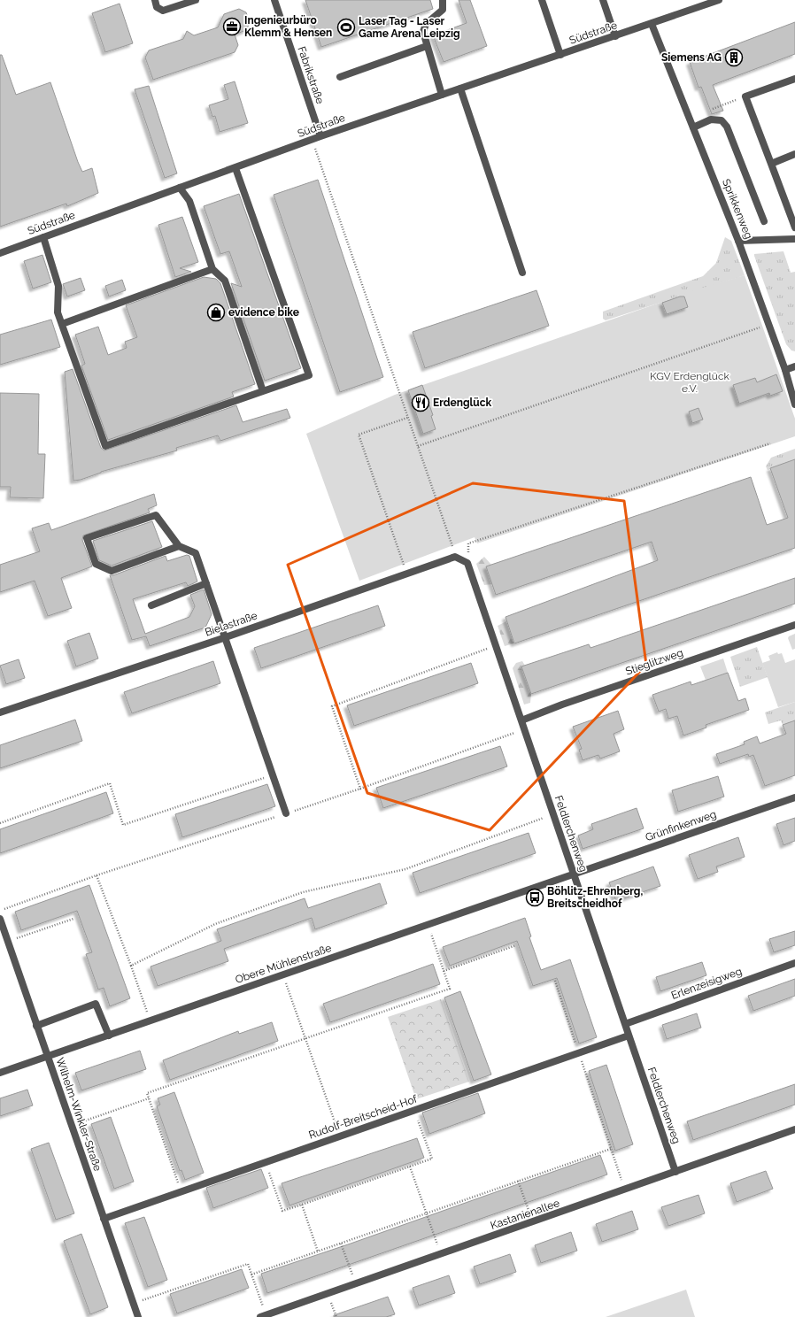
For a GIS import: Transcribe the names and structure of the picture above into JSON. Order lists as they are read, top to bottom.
{
  "streets": {
    "street": [
      "Südstraße",
      "Fabrikstraße",
      "Sprikkenweg",
      "Bielastraße",
      "Stieglitzweg",
      "Grünfinkenweg",
      "Feldlerchenweg",
      "Obere Mühlenstraße",
      "Erlenzeisigweg",
      "Wilhelm-Winkler-Straße",
      "Rudolf-Breitscheid-Hof",
      "Kastanienallee"
    ]
  },
  "crossings": [
    ["Südstraße", "Fabrikstraße"],
    ["Südstraße", "Sprikkenweg"],
    ["Stieglitzweg", "Feldlerchenweg"],
    ["Grünfinkenweg", "Feldlerchenweg"],
    ["Grünfinkenweg", "Obere Mühlenstraße"],
    ["Feldlerchenweg", "Obere Mühlenstraße"],
    ["Feldlerchenweg", "Erlenzeisigweg"],
    ["Feldlerchenweg", "Rudolf-Breitscheid-Hof"],
    ["Feldlerchenweg", "Kastanienallee"],
    ["Obere Mühlenstraße", "Wilhelm-Winkler-Straße"],
    ["Wilhelm-Winkler-Straße", "Rudolf-Breitscheid-Hof"]
  ],
  "parks": ["KGV Erdenglück e.V."],
  "places": {
    "office": ["Ingenieurbüro Klemm & Hensen"],
    "sports": ["Laser Tag - Laser Game Arena Leipzig"],
    "building": ["Siemens AG"],
    "shop": ["evidence bike"],
    "restaurant": ["Erdenglück"],
    "bus stop": ["Böhlitz-Ehrenberg, Breitscheidhof"]
  }
}
